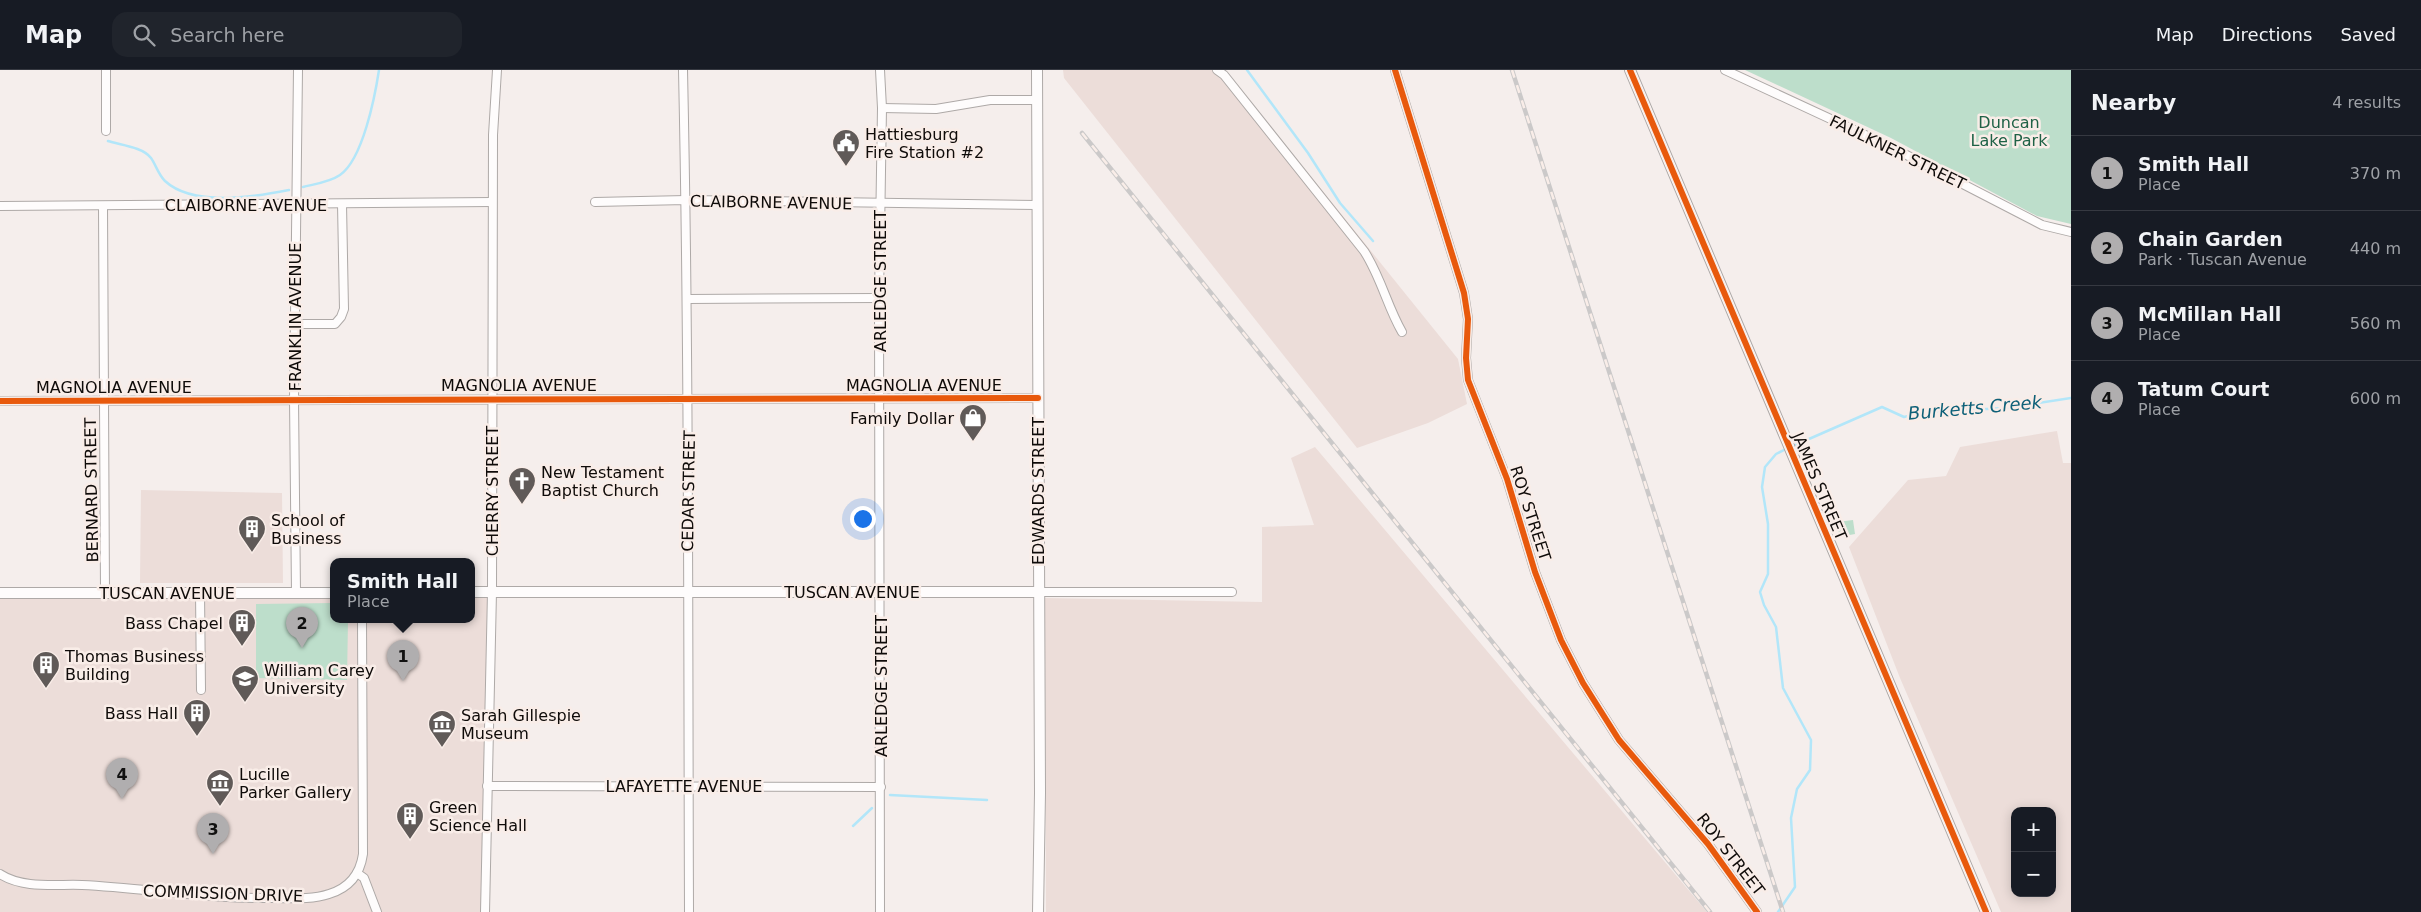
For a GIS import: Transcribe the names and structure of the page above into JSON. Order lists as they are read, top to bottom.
{
  "streets": {
    "main road": ["JAMES STREET", "EDWARDS STREET", "TUSCAN AVENUE"],
    "street": [
      "FAULKNER STREET",
      "CLAIBORNE AVENUE",
      "ARLEDGE STREET",
      "FRANKLIN AVENUE",
      "MAGNOLIA AVENUE",
      "BERNARD STREET",
      "CHERRY STREET",
      "CEDAR STREET",
      "ROY STREET",
      "LAFAYETTE AVENUE",
      "COMMISSION DRIVE"
    ]
  },
  "crossings": [
    ["CLAIBORNE AVENUE", "ARLEDGE STREET"],
    ["CLAIBORNE AVENUE", "FRANKLIN AVENUE"],
    ["CLAIBORNE AVENUE", "BERNARD STREET"],
    ["CLAIBORNE AVENUE", "CHERRY STREET"],
    ["CLAIBORNE AVENUE", "CEDAR STREET"],
    ["CLAIBORNE AVENUE", "EDWARDS STREET"],
    ["ARLEDGE STREET", "MAGNOLIA AVENUE"],
    ["ARLEDGE STREET", "TUSCAN AVENUE"],
    ["ARLEDGE STREET", "LAFAYETTE AVENUE"],
    ["FRANKLIN AVENUE", "MAGNOLIA AVENUE"],
    ["FRANKLIN AVENUE", "TUSCAN AVENUE"],
    ["MAGNOLIA AVENUE", "BERNARD STREET"],
    ["MAGNOLIA AVENUE", "CHERRY STREET"],
    ["MAGNOLIA AVENUE", "CEDAR STREET"],
    ["MAGNOLIA AVENUE", "EDWARDS STREET"],
    ["BERNARD STREET", "TUSCAN AVENUE"],
    ["CHERRY STREET", "TUSCAN AVENUE"],
    ["CHERRY STREET", "LAFAYETTE AVENUE"],
    ["CEDAR STREET", "TUSCAN AVENUE"],
    ["CEDAR STREET", "LAFAYETTE AVENUE"],
    ["EDWARDS STREET", "TUSCAN AVENUE"]
  ],
  "water": ["Burketts Creek"],
  "parks": ["Duncan Lake Park"],
  "places": {
    "public building": ["Hattiesburg Fire Station #2"],
    "shop": ["Family Dollar"],
    "church": ["New Testament Baptist Church"],
    "building": [
      "School of Business",
      "Bass Chapel",
      "Thomas Business Building",
      "Bass Hall",
      "Green Science Hall"
    ],
    "school or university": ["William Carey University"],
    "museum": ["Sarah Gillespie Museum", "Lucille Parker Gallery"]
  },
  "page": {
    "header": "Map",
    "search": "Search here",
    "nav": ["Map", "Directions", "Saved"],
    "heading": ["Nearby", "4 results"],
    "list": [
      {
        "mark": "1",
        "name": "Smith Hall",
        "note": "Place",
        "value": "370 m"
      },
      {
        "mark": "2",
        "name": "Chain Garden",
        "note": "Park · Tuscan Avenue",
        "value": "440 m"
      },
      {
        "mark": "3",
        "name": "McMillan Hall",
        "note": "Place",
        "value": "560 m"
      },
      {
        "mark": "4",
        "name": "Tatum Court",
        "note": "Place",
        "value": "600 m"
      }
    ],
    "popup": ["Smith Hall", "Place"],
    "pins": [
      "2",
      "1",
      "4",
      "3"
    ],
    "map_buttons": ["+", "−"]
  }
}
